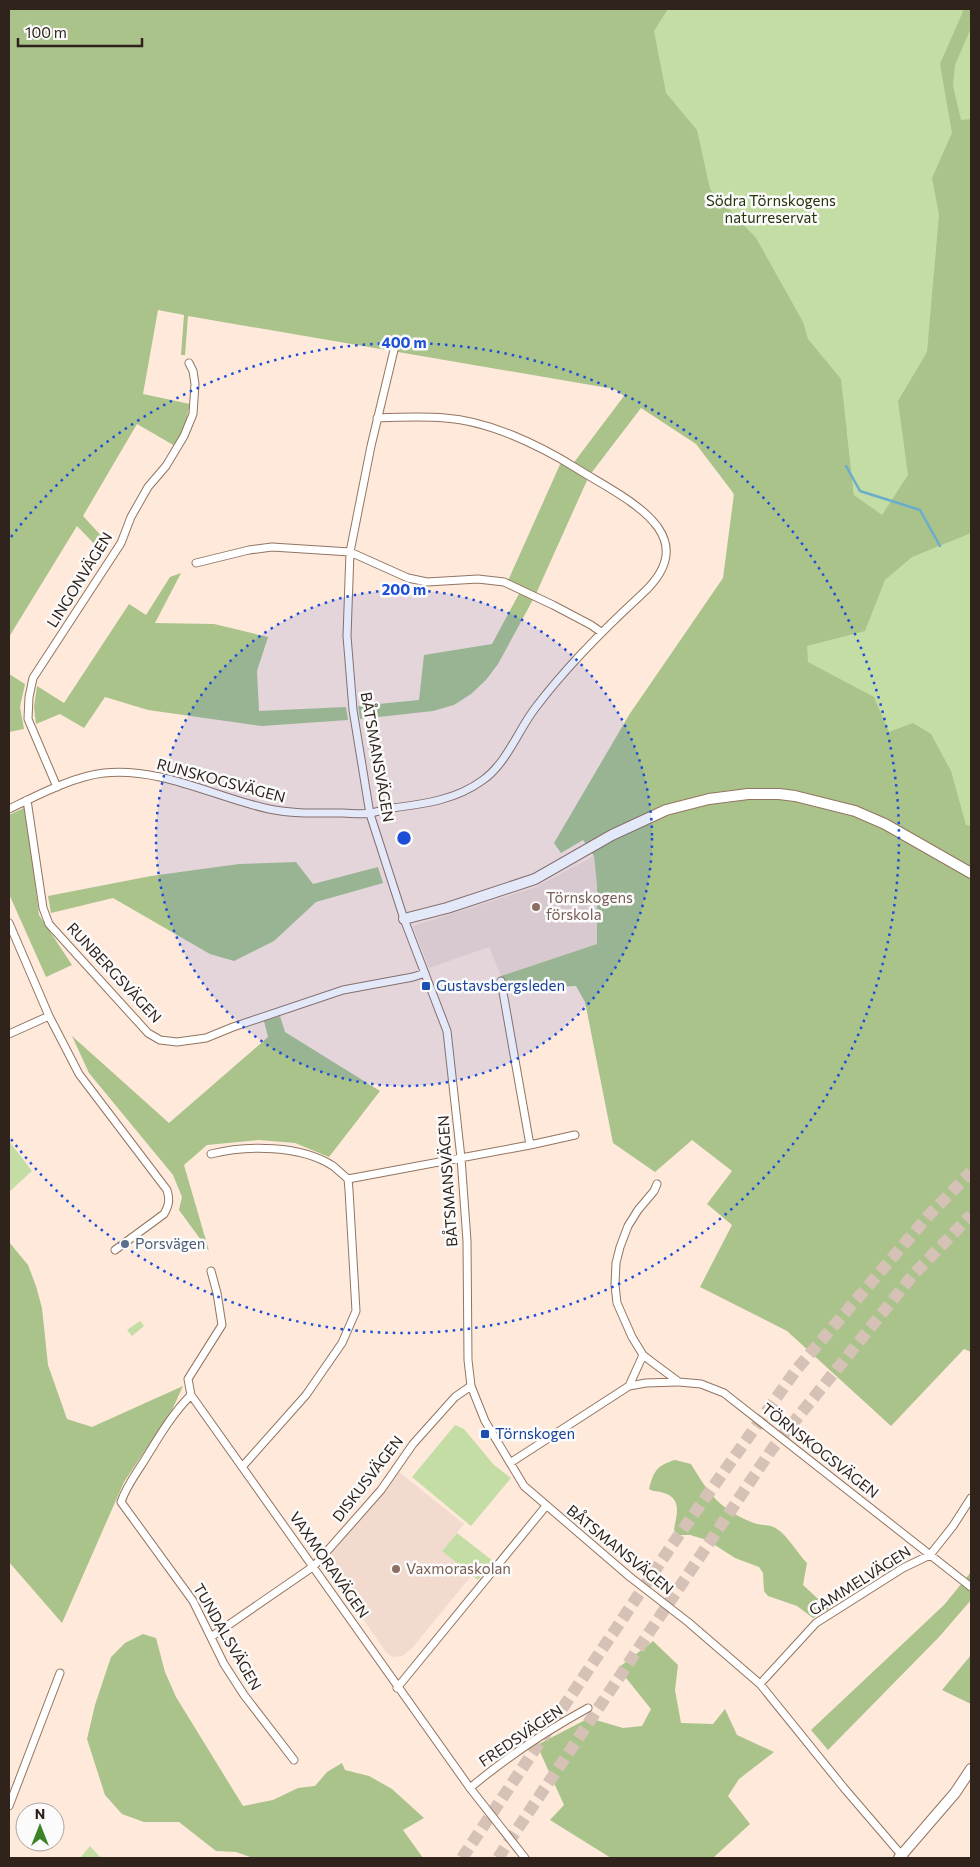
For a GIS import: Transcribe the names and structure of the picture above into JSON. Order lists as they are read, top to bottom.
{
  "streets": {
    "street": [
      "LINGONVÄGEN",
      "BÅTSMANSVÄGEN",
      "RUNSKOGSVÄGEN",
      "RUNBERGSVÄGEN",
      "TÖRNSKOGSVÄGEN",
      "DISKUSVÄGEN",
      "VAXMORAVÄGEN",
      "GAMMELVÄGEN",
      "TUNDALSVÄGEN",
      "FREDSVÄGEN"
    ]
  },
  "crossings": [
    ["LINGONVÄGEN", "RUNSKOGSVÄGEN"],
    ["BÅTSMANSVÄGEN", "RUNSKOGSVÄGEN"],
    ["BÅTSMANSVÄGEN", "RUNBERGSVÄGEN"],
    ["BÅTSMANSVÄGEN", "DISKUSVÄGEN"],
    ["BÅTSMANSVÄGEN", "GAMMELVÄGEN"],
    ["RUNSKOGSVÄGEN", "RUNBERGSVÄGEN"],
    ["TÖRNSKOGSVÄGEN", "GAMMELVÄGEN"],
    ["DISKUSVÄGEN", "VAXMORAVÄGEN"],
    ["DISKUSVÄGEN", "TUNDALSVÄGEN"],
    ["VAXMORAVÄGEN", "TUNDALSVÄGEN"],
    ["VAXMORAVÄGEN", "FREDSVÄGEN"]
  ],
  "parks": ["Södra Törnskogens naturreservat"],
  "places": {
    "other": ["Törnskogens förskola", "Porsvägen", "Vaxmoraskolan"],
    "transit": ["Gustavsbergsleden", "Törnskogen"]
  },
  "scale_bar": "100 m",
  "north": "top",
  "rings": ["400 m", "200 m"]
}
